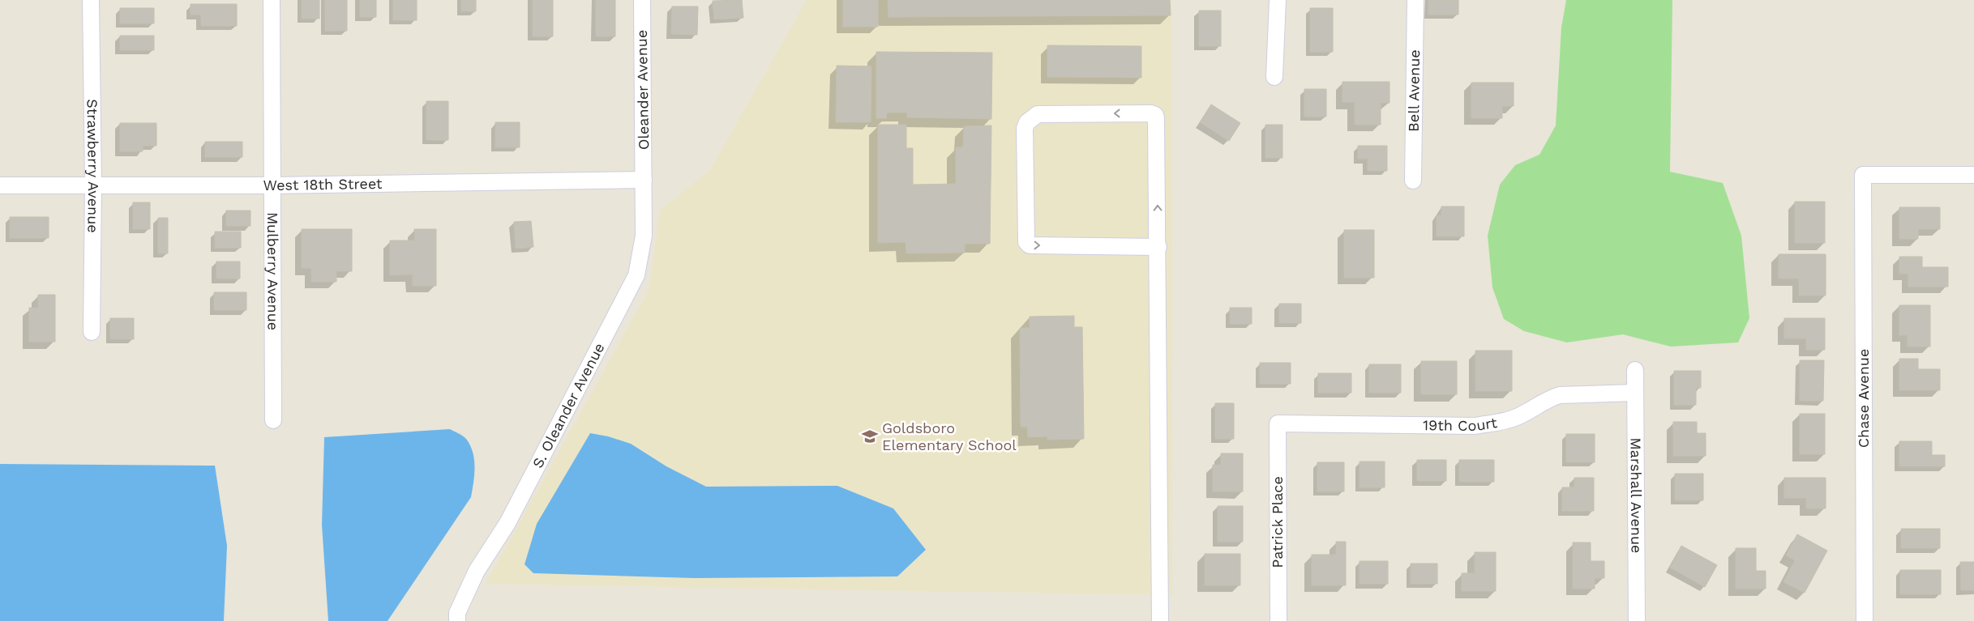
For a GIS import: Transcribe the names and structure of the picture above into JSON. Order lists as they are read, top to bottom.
{
  "streets": {
    "street": [
      "Oleander Avenue",
      "Bell Avenue",
      "Strawberry Avenue",
      "West 18th Street",
      "Mulberry Avenue",
      "Chase Avenue",
      "S. Oleander Avenue",
      "19th Court",
      "Marshall Avenue",
      "Patrick Place"
    ]
  },
  "crossings": [
    ["Oleander Avenue", "West 18th Street"],
    ["Oleander Avenue", "S. Oleander Avenue"],
    ["Strawberry Avenue", "West 18th Street"],
    ["West 18th Street", "Mulberry Avenue"],
    ["West 18th Street", "S. Oleander Avenue"],
    ["19th Court", "Marshall Avenue"],
    ["19th Court", "Patrick Place"]
  ],
  "places": {
    "school or university": ["Goldsboro Elementary School"]
  }
}
